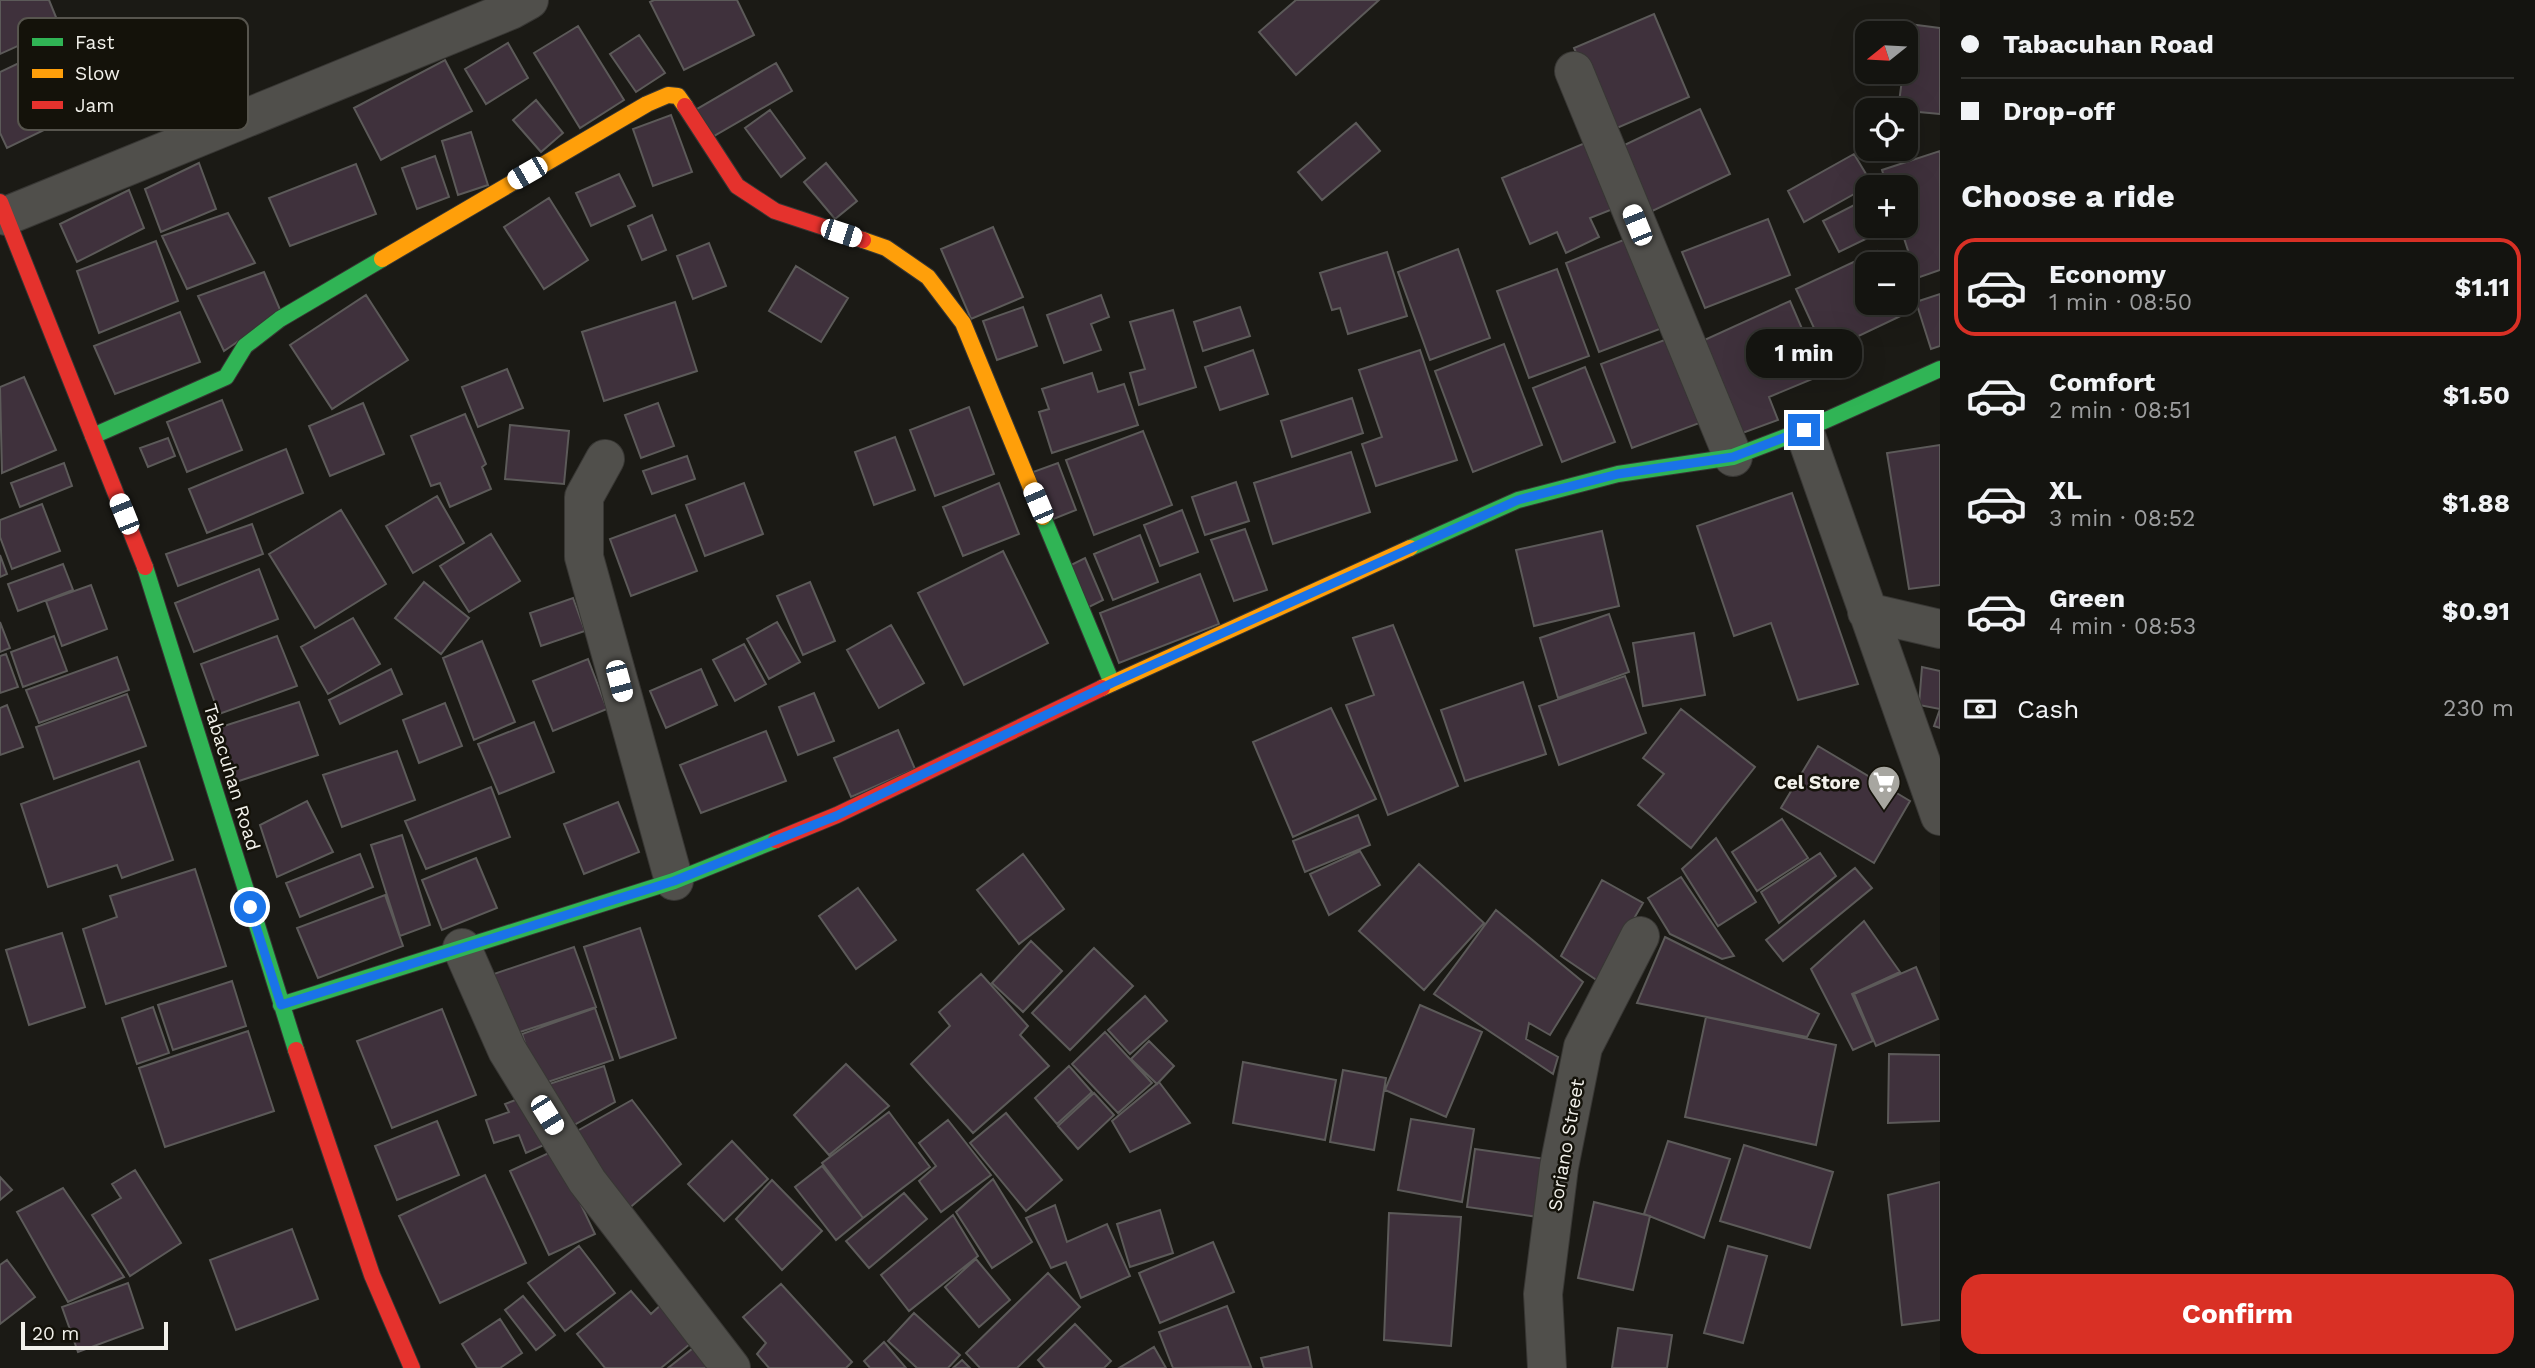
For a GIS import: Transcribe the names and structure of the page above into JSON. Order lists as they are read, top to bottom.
{
  "streets": {
    "street": ["Tabacuhan Road", "Soriano Street"]
  },
  "places": {
    "supermarket": ["Cel Store"]
  },
  "legend": ["Fast", "Slow", "Jam"],
  "scale_bar": "20 m",
  "north": "left",
  "page": {
    "banner": ["Tabacuhan Road", "Drop-off"],
    "map_buttons": ["+", "−"],
    "heading": "Choose a ride",
    "list": [
      {
        "name": "Economy",
        "note": "1 min · 08:50",
        "value": "$1.11"
      },
      {
        "name": "Comfort",
        "note": "2 min · 08:51",
        "value": "$1.50"
      },
      {
        "name": "XL",
        "note": "3 min · 08:52",
        "value": "$1.88"
      },
      {
        "name": "Green",
        "note": "4 min · 08:53",
        "value": "$0.91"
      }
    ],
    "bubble": "1 min",
    "pay": ["Cash", "230 m"],
    "buttons": "Confirm",
    "scale": "20 m"
  }
}
